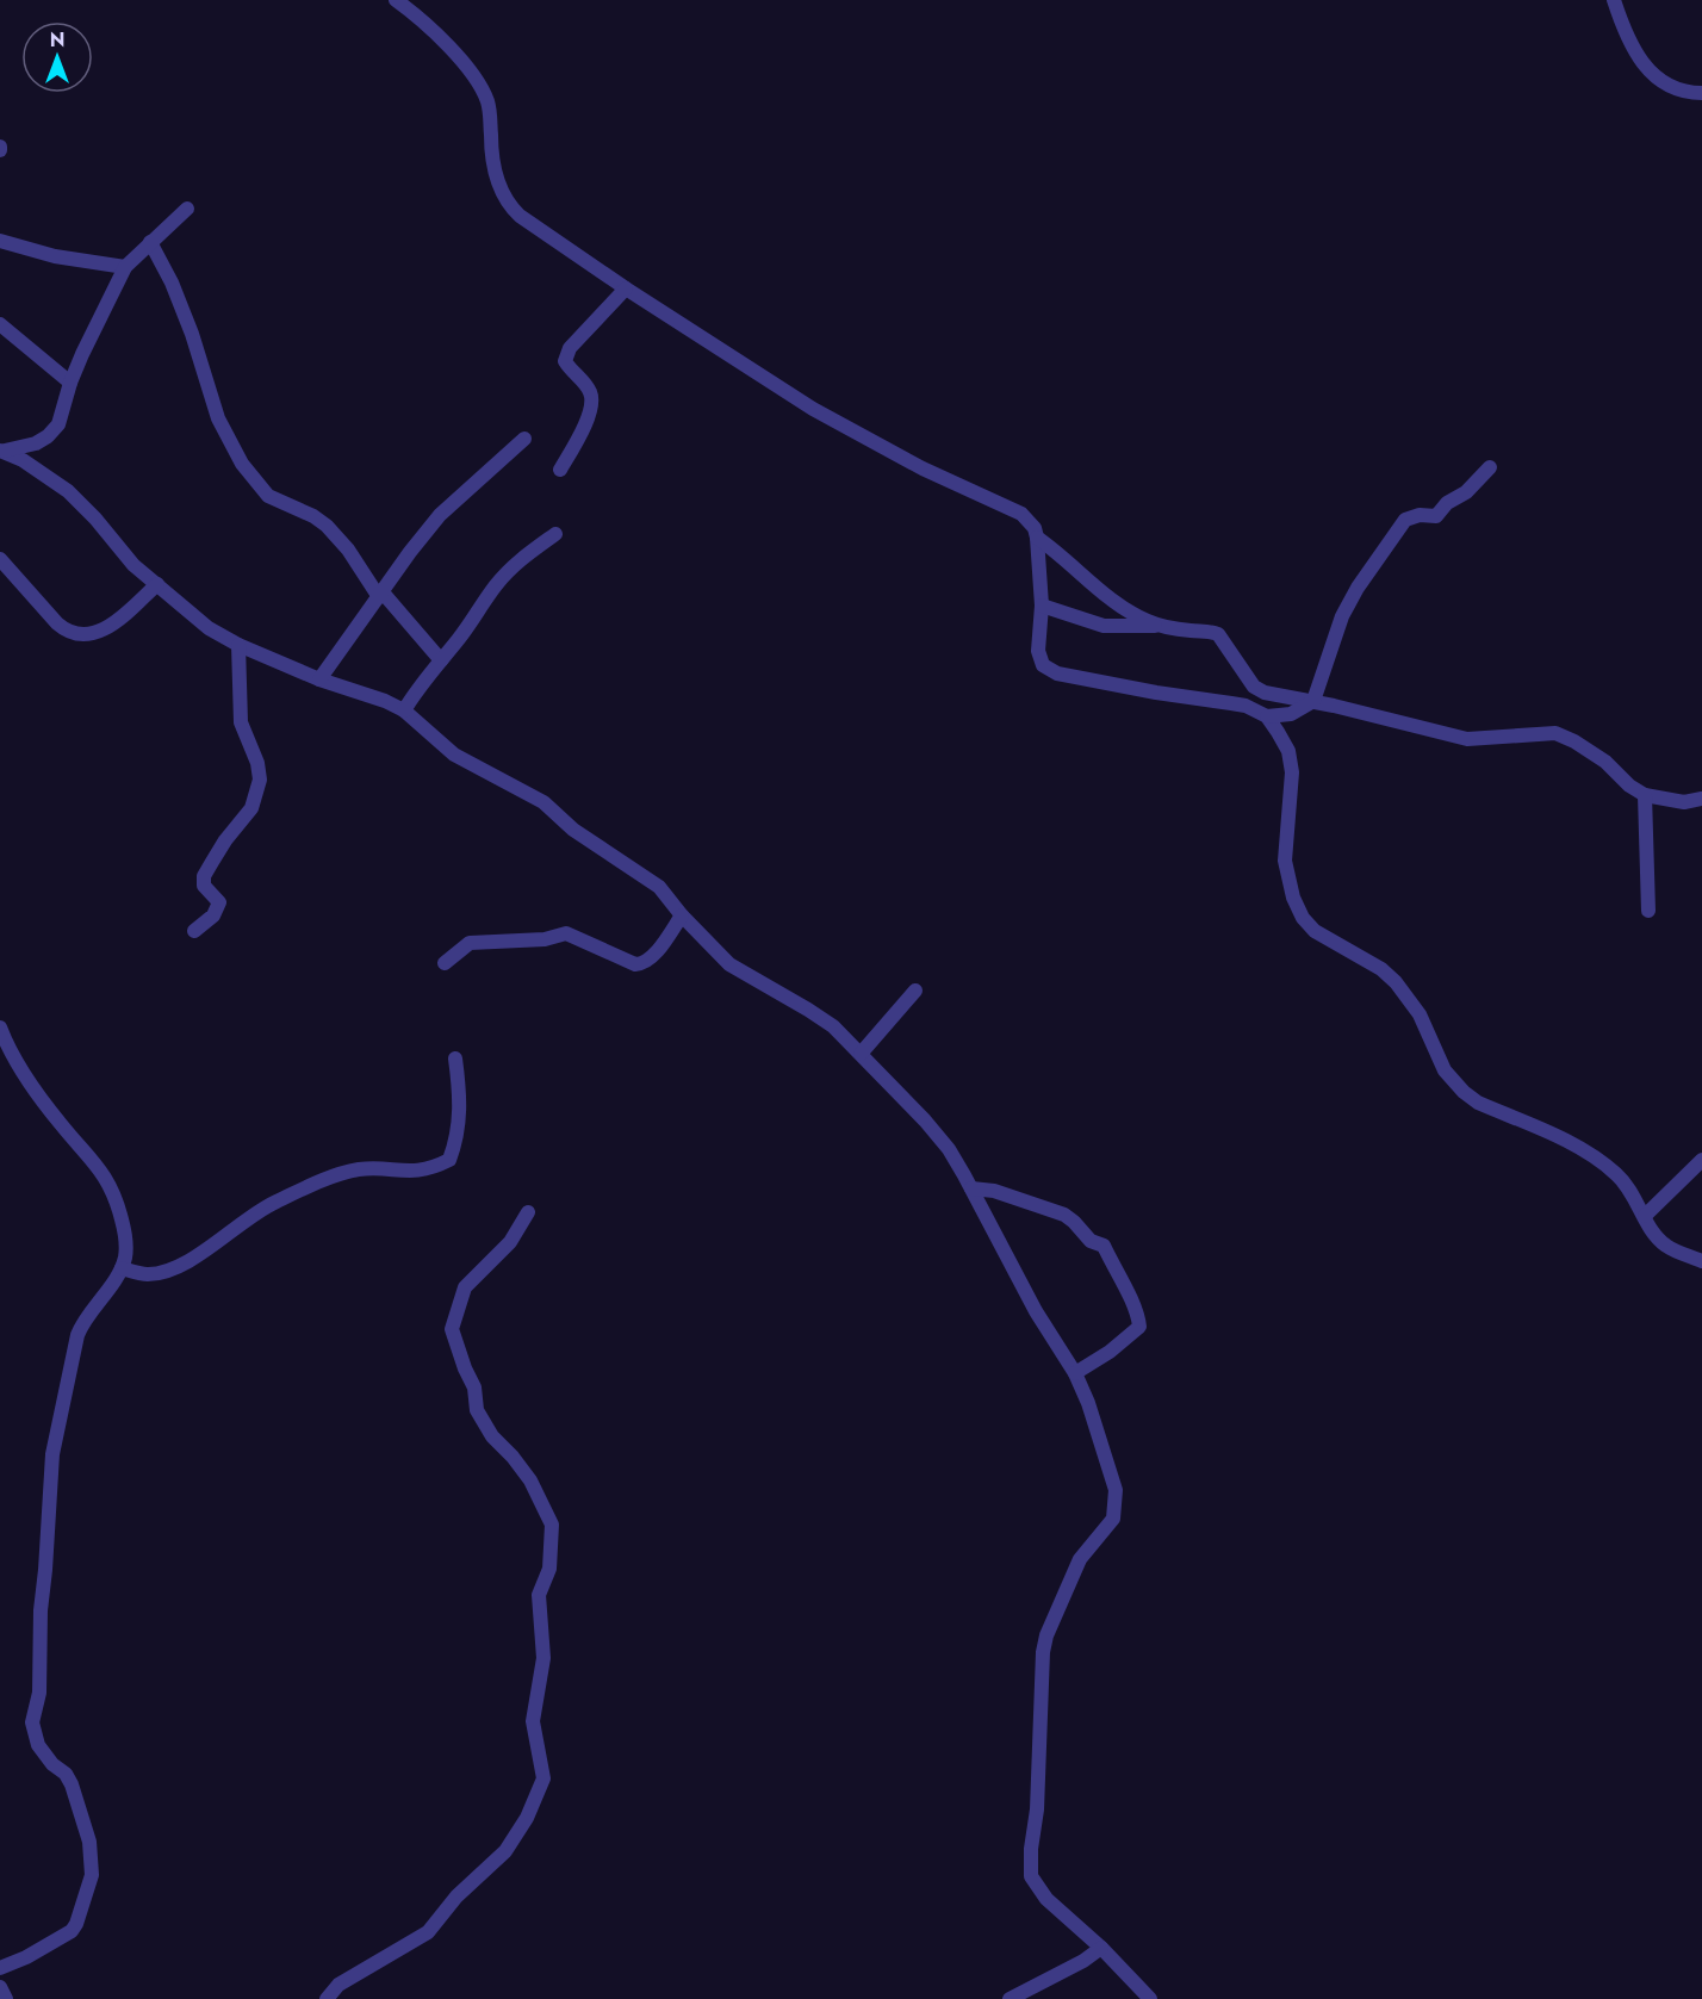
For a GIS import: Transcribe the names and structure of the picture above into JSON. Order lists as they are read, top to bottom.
{
  "north": "top"
}
